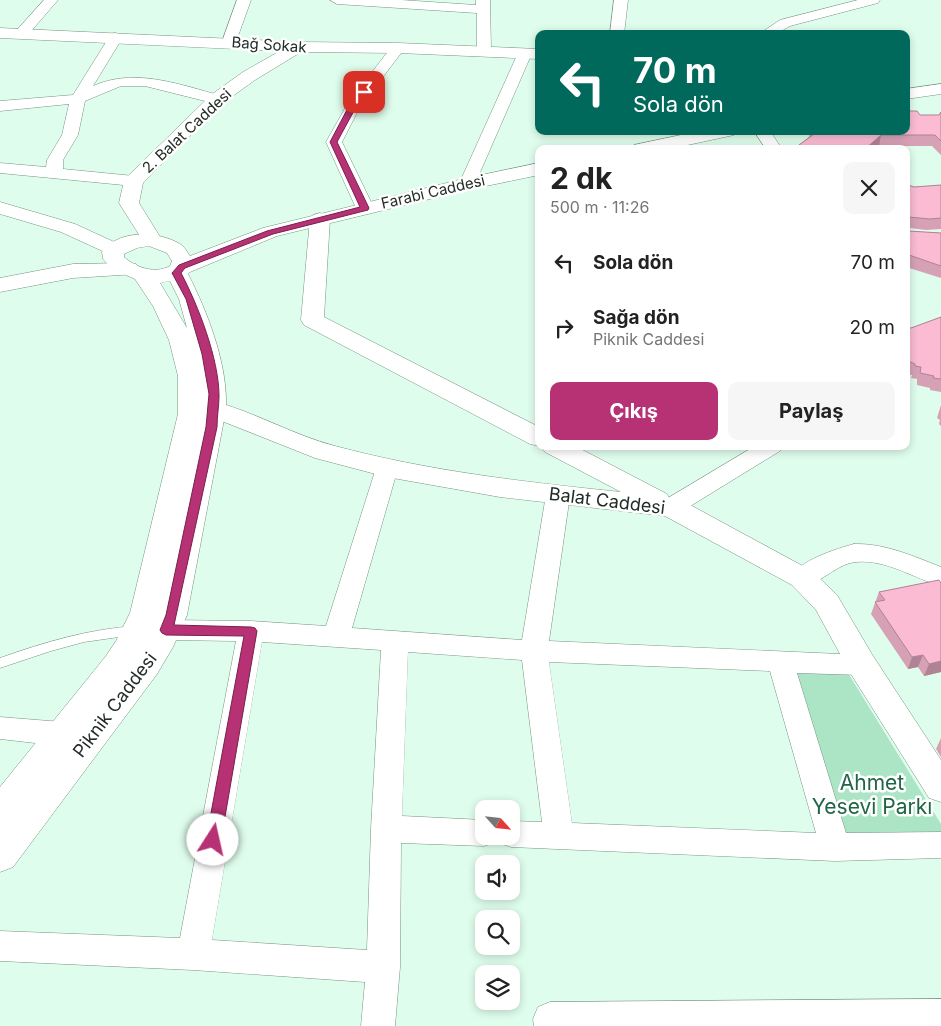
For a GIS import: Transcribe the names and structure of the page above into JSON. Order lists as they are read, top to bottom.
{
  "streets": {
    "street": [
      "Bağ Sokak",
      "2. Balat Caddesi",
      "Farabi Caddesi",
      "Balat Caddesi",
      "Piknik Caddesi"
    ]
  },
  "crossings": [
    ["Bağ Sokak", "2. Balat Caddesi"],
    ["Farabi Caddesi", "Piknik Caddesi"],
    ["Balat Caddesi", "Piknik Caddesi"]
  ],
  "parks": ["Ahmet Yesevi Parkı"],
  "north": "bottom right",
  "page": {
    "turn": ["70 m", "Sola dön"],
    "heading": ["2 dk", "500 m · 11:26"],
    "list": [
      {
        "name": "Sola dön",
        "value": "70 m"
      },
      {
        "name": "Sağa dön",
        "note": "Piknik Caddesi",
        "value": "20 m"
      }
    ],
    "buttons": ["Çıkış", "Paylaş"]
  }
}
